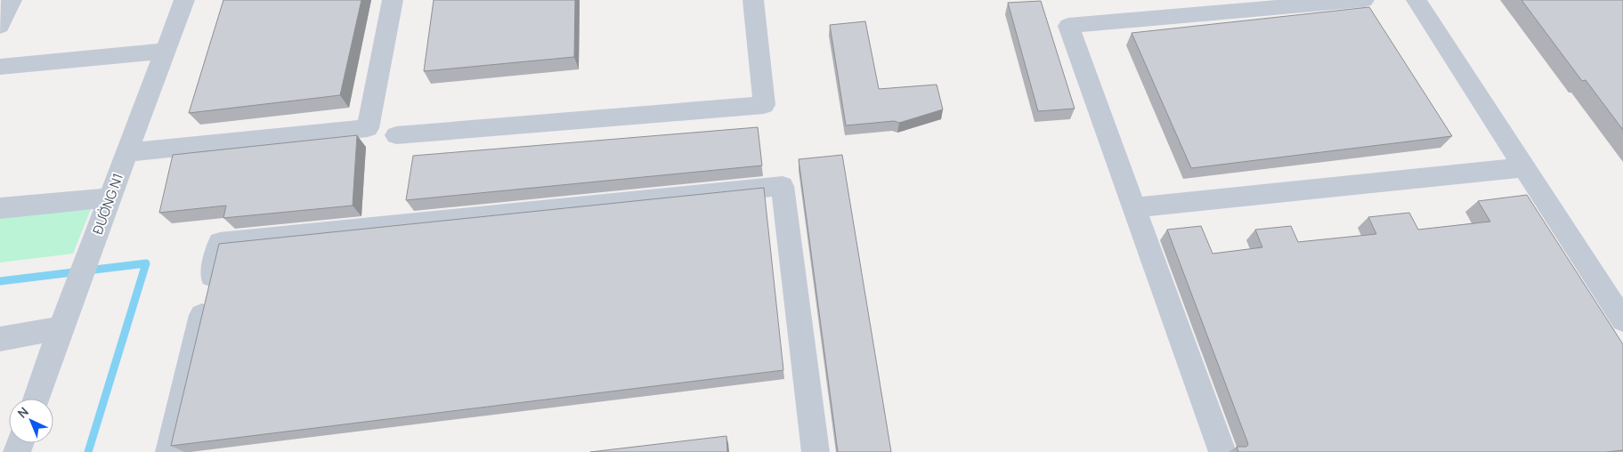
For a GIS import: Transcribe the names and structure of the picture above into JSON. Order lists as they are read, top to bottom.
{
  "streets": {
    "street": ["ĐƯỜNG N1"]
  },
  "north": "top left"
}
